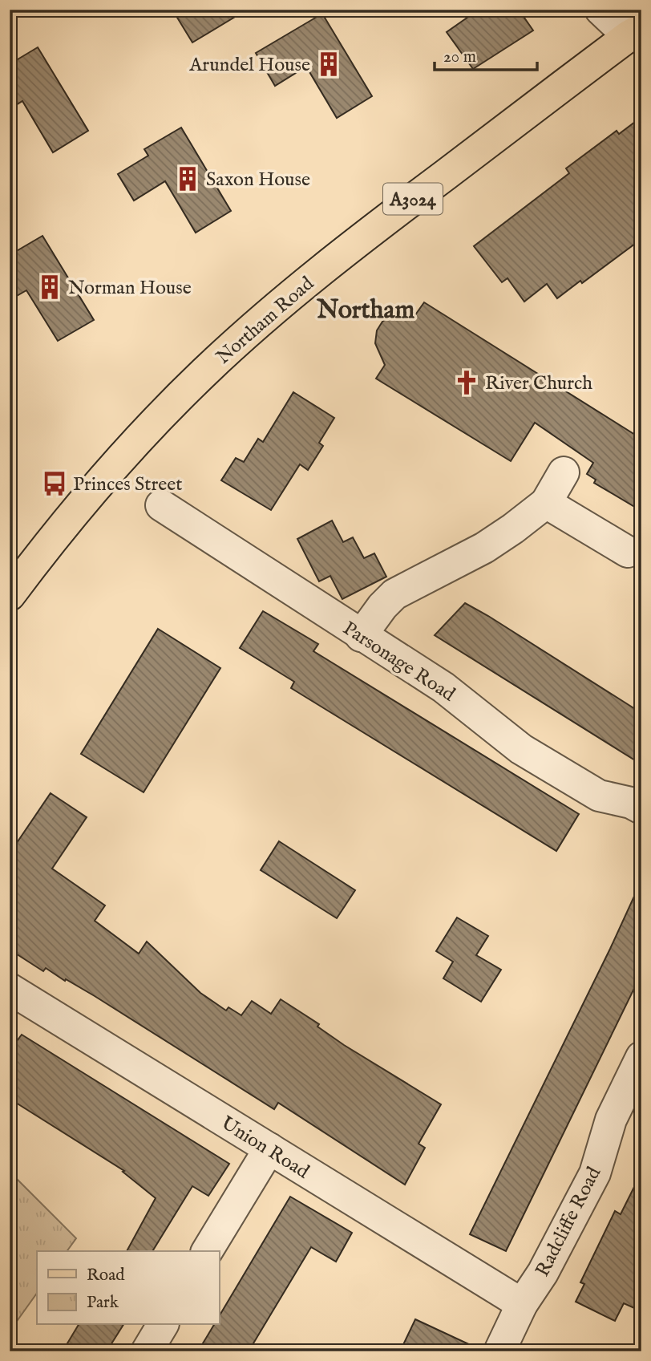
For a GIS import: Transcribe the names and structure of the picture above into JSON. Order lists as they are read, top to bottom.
{
  "streets": {
    "main road": ["A3024", "Northam Road"],
    "street": ["Parsonage Road", "Union Road", "Radcliffe Road"]
  },
  "crossings": [
    ["Union Road", "Radcliffe Road"]
  ],
  "districts": ["Northam"],
  "places": {
    "building": ["Arundel House", "Saxon House", "Norman House"],
    "church": ["River Church"],
    "bus stop": ["Princes Street"]
  },
  "legend": ["Road", "Park"],
  "scale_bar": "20 m"
}
